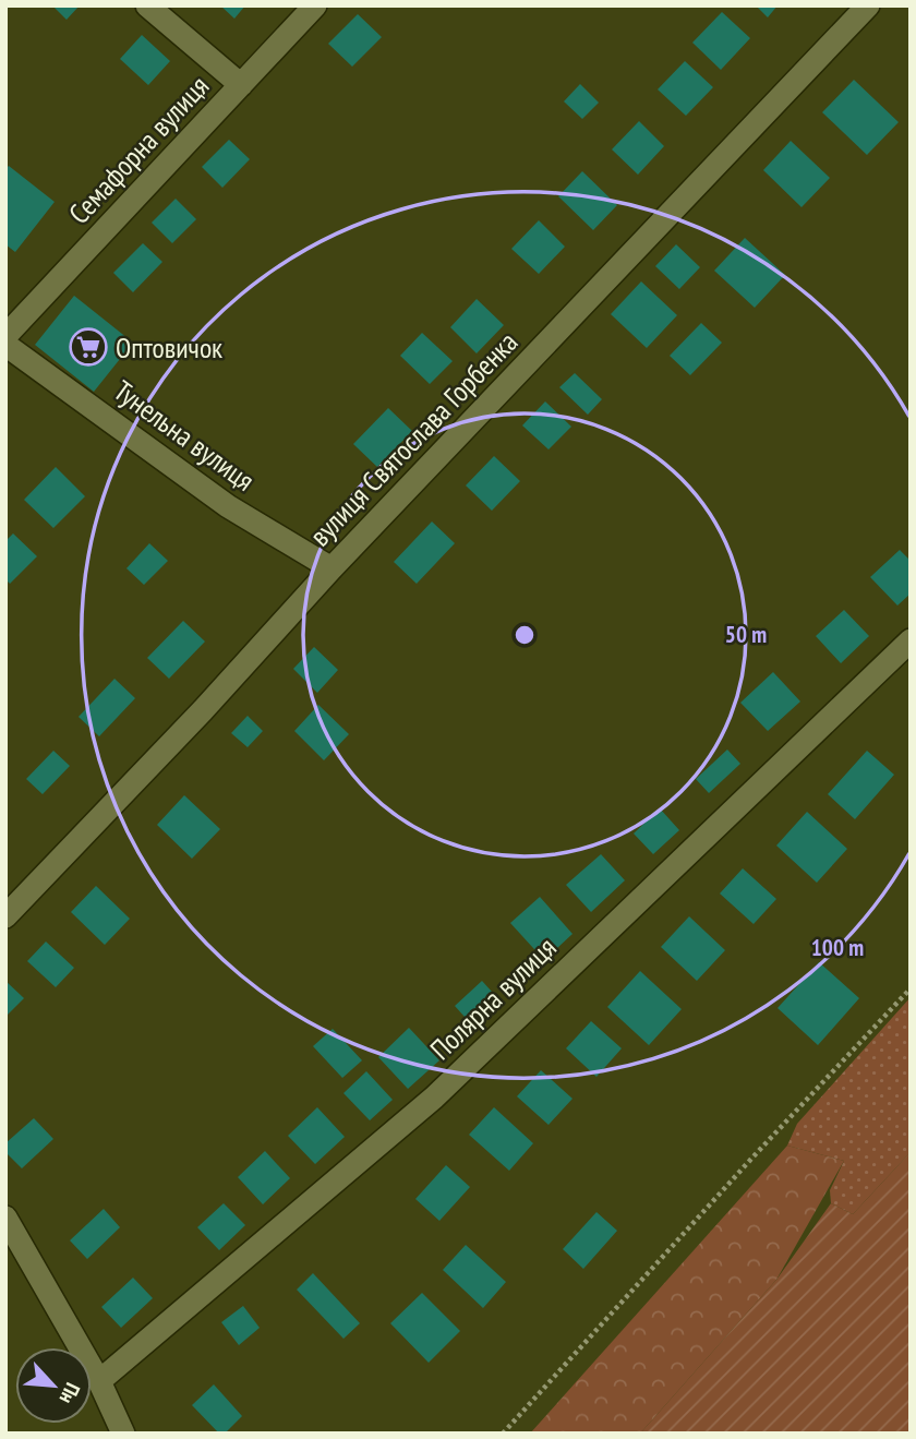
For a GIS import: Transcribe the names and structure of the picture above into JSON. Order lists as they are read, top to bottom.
{
  "streets": {
    "street": [
      "Семафорна вулиця",
      "Тунельна вулиця",
      "вулиця Святослава Горбенка",
      "Полярна вулиця"
    ]
  },
  "crossings": [
    ["Тунельна вулиця", "вулиця Святослава Горбенка"]
  ],
  "places": {
    "supermarket": ["Оптовичок"]
  },
  "north": "bottom right",
  "rings": ["50 m", "100 m"]
}
